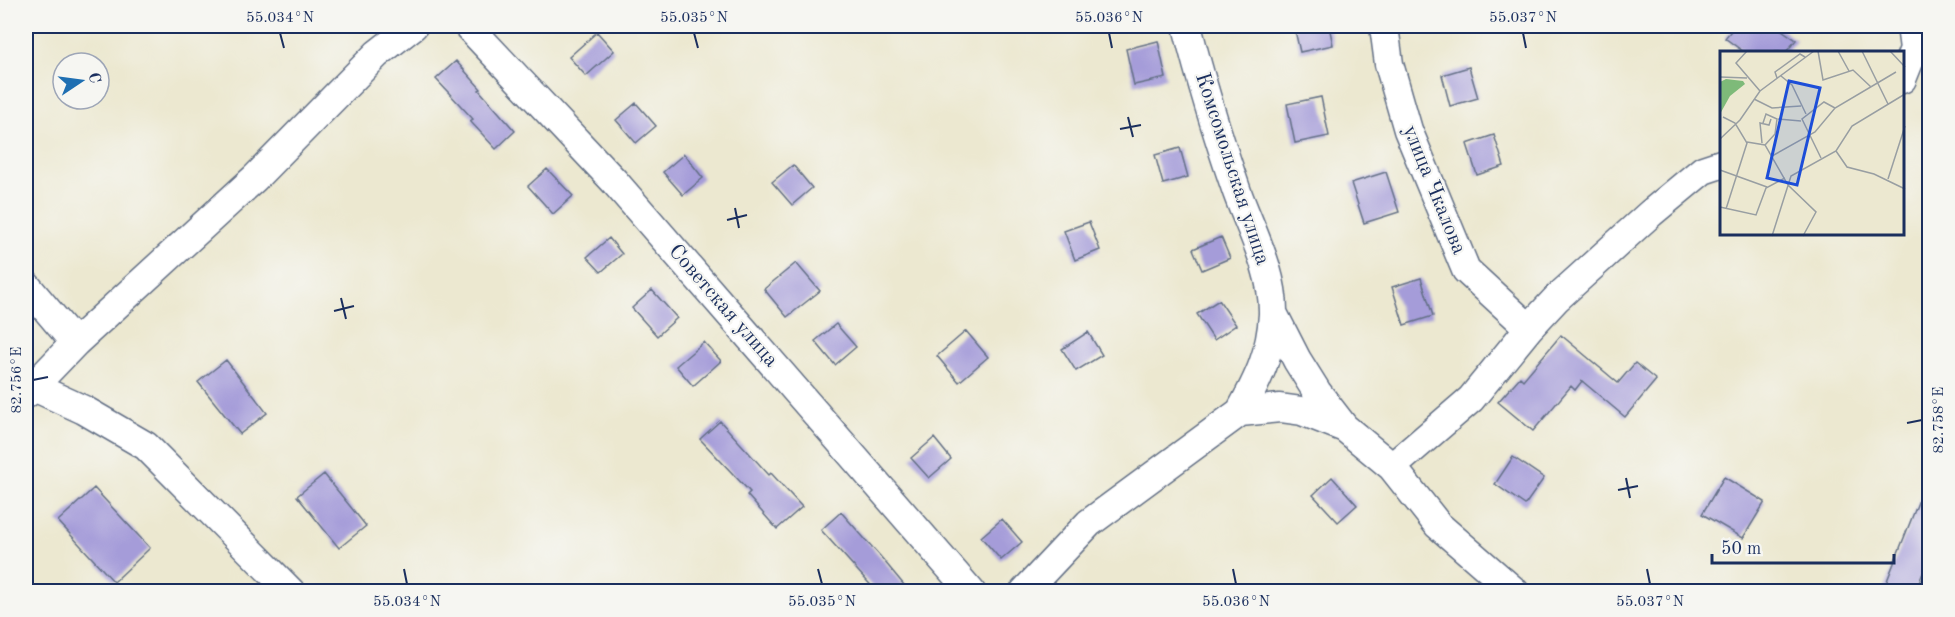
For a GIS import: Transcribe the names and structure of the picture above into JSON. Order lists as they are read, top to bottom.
{
  "streets": {
    "street": ["Комсомольская улица", "улица Чкалова", "Советская улица"]
  },
  "scale_bar": "50 m",
  "north": "right",
  "coordinates": [
    "55.034°N",
    "55.035°N",
    "55.036°N",
    "55.037°N",
    "82.756°E",
    "82.758°E"
  ]
}
